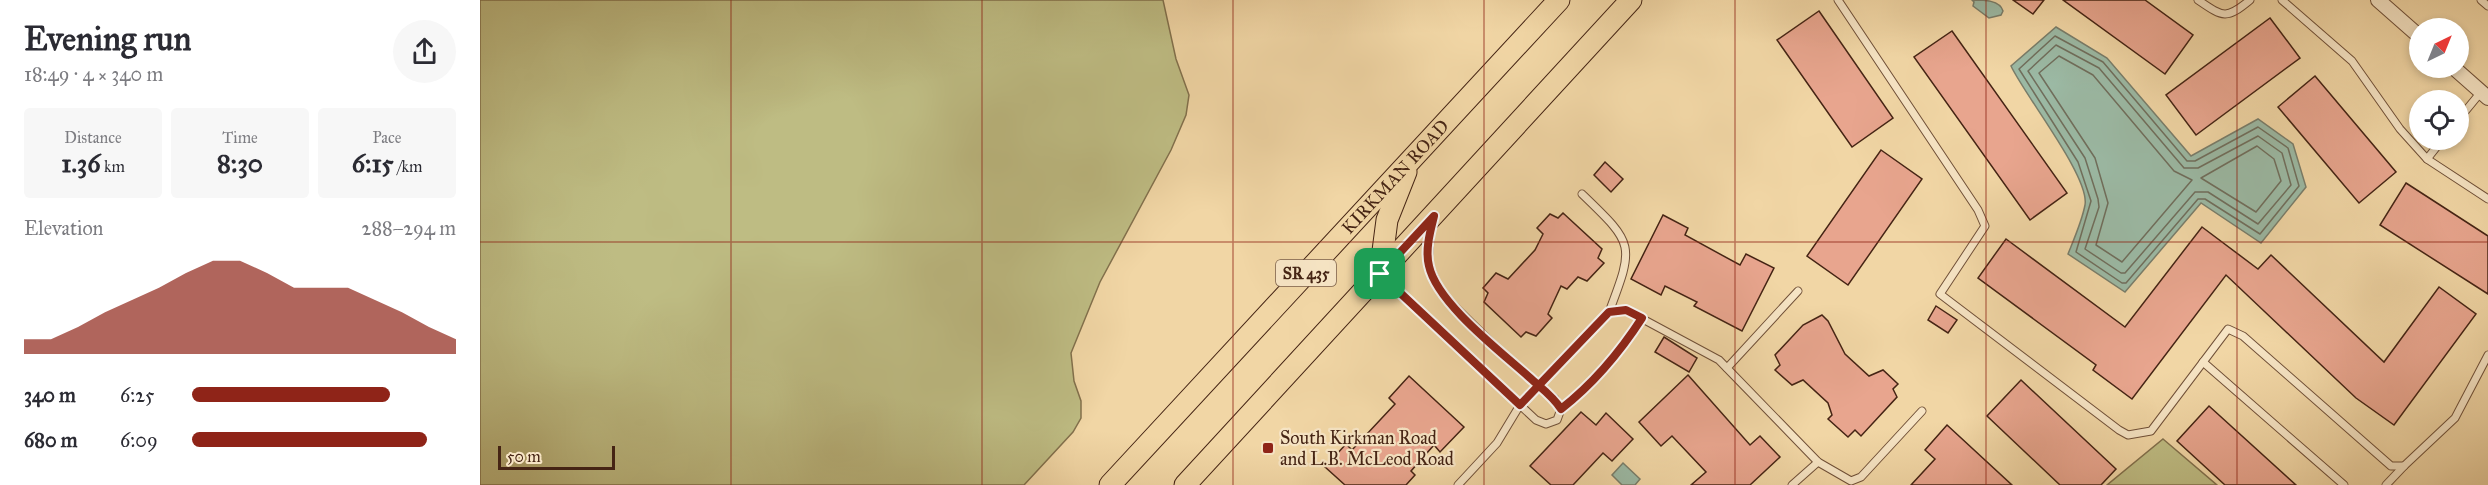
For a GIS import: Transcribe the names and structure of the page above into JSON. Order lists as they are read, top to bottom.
{
  "streets": {
    "main road": ["KIRKMAN ROAD", "SR 435"]
  },
  "places": {
    "transit": ["South Kirkman Road and L.B. McLeod Road"]
  },
  "scale_bar": "50 m",
  "north": "top right",
  "page": {
    "heading": ["Evening run", "18:49 · 4 × 340 m"],
    "stats": [
      ["Distance", "1.36 km"],
      ["Time", "8:30"],
      ["Pace", "6:15 /km"]
    ],
    "chart": ["Elevation", "288–294 m"],
    "list": [
      {
        "name": "340 m",
        "note": "6:25"
      },
      {
        "name": "680 m",
        "note": "6:09"
      }
    ],
    "scale": "50 m"
  }
}
